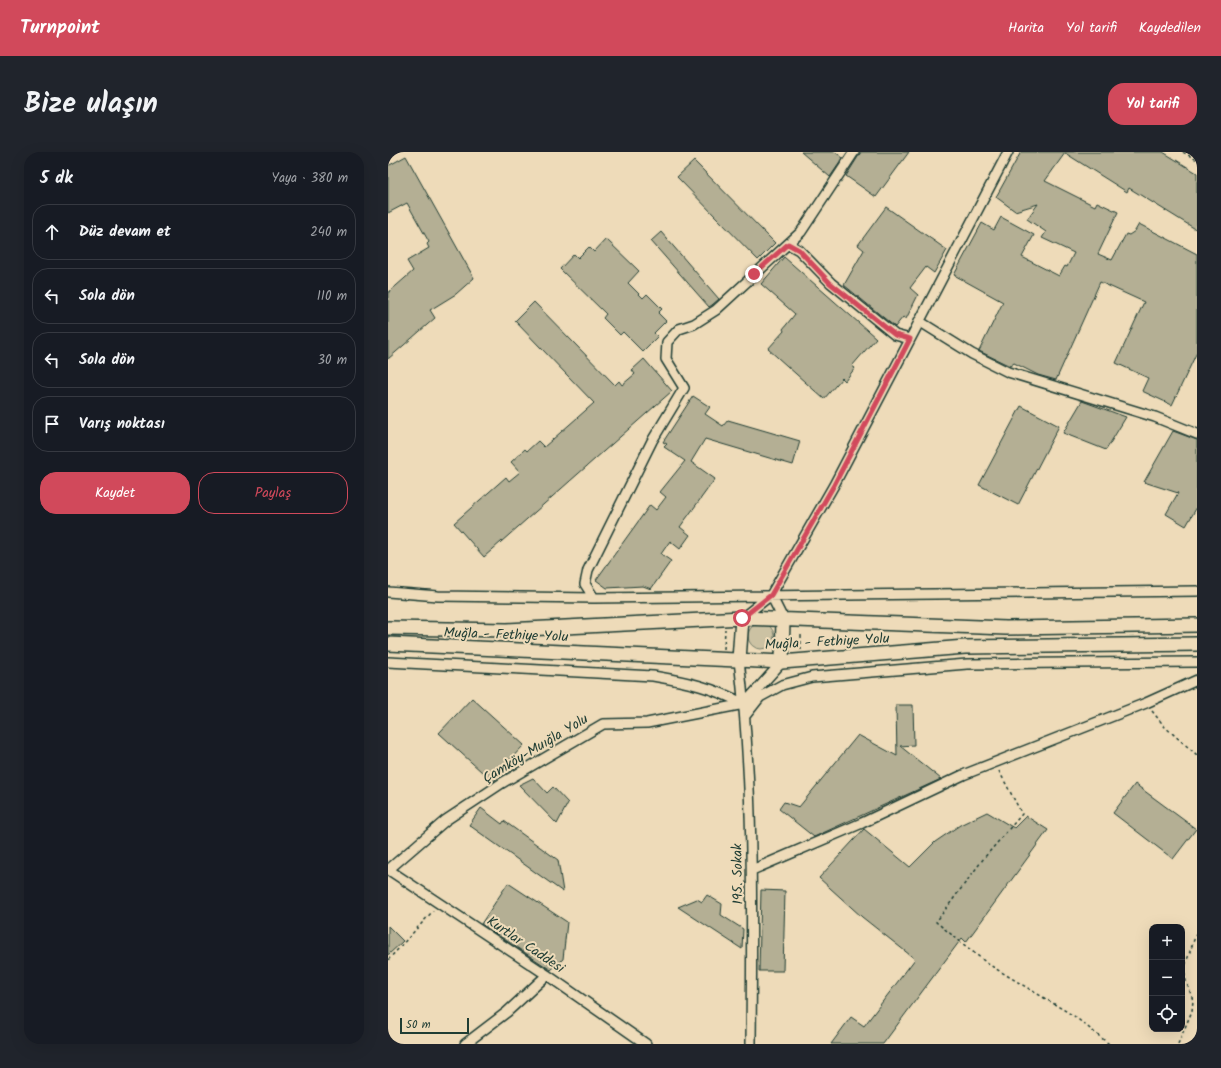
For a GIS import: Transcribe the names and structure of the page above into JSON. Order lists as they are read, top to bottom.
{
  "streets": {
    "highway": ["Muğla - Fethiye Yolu"],
    "street": ["Çamköy-Muığla Yolu", "195. Sokak", "Kurtlar Caddesi"]
  },
  "crossings": [
    ["Muğla - Fethiye Yolu", "195. Sokak"],
    ["Çamköy-Muığla Yolu", "195. Sokak"],
    ["Çamköy-Muığla Yolu", "Kurtlar Caddesi"]
  ],
  "scale_bar": "50 m",
  "page": {
    "header": "Turnpoint",
    "nav": ["Harita", "Yol tarifi", "Kaydedilen"],
    "title": "Bize ulaşın",
    "buttons": [
      "Yol tarifi",
      ["Kaydet", "Paylaş"]
    ],
    "heading": ["5 dk", "Yaya · 380 m"],
    "list": [
      ["Düz devam et", "240 m"],
      ["Sola dön", "110 m"],
      ["Sola dön", "30 m"],
      "Varış noktası"
    ],
    "map_buttons": ["+", "−"],
    "scale": "50 m"
  }
}
